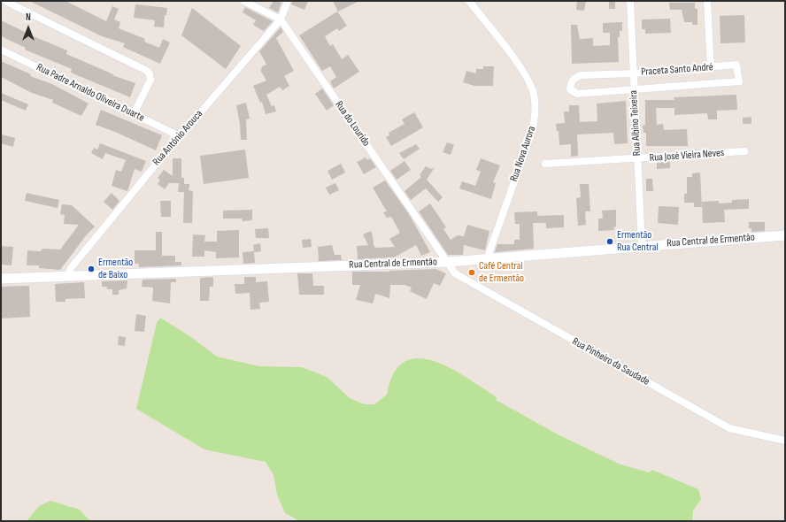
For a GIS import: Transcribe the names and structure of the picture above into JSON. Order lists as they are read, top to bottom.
{
  "streets": {
    "street": [
      "Praceta Santo André",
      "Rua Padre Arnaldo Oliveira Duarte",
      "Rua Albino Teixeira",
      "Rua do Lourido",
      "Rua António Arouca",
      "Rua Nova Aurora",
      "Rua José Vieira Neves",
      "Rua Central de Ermentão",
      "Rua Pinheiro da Saudade"
    ]
  },
  "crossings": [
    ["Praceta Santo André", "Rua Albino Teixeira"],
    ["Rua Padre Arnaldo Oliveira Duarte", "Rua António Arouca"],
    ["Rua Albino Teixeira", "Rua José Vieira Neves"],
    ["Rua Albino Teixeira", "Rua Central de Ermentão"],
    ["Rua do Lourido", "Rua António Arouca"],
    ["Rua do Lourido", "Rua Central de Ermentão"],
    ["Rua do Lourido", "Rua Pinheiro da Saudade"],
    ["Rua António Arouca", "Rua Central de Ermentão"],
    ["Rua Nova Aurora", "Rua Central de Ermentão"],
    ["Rua Central de Ermentão", "Rua Pinheiro da Saudade"]
  ],
  "places": ["Ermentão Rua Central", "Ermentão de Baixo", "Café Central de Ermentão"],
  "north": "top"
}
